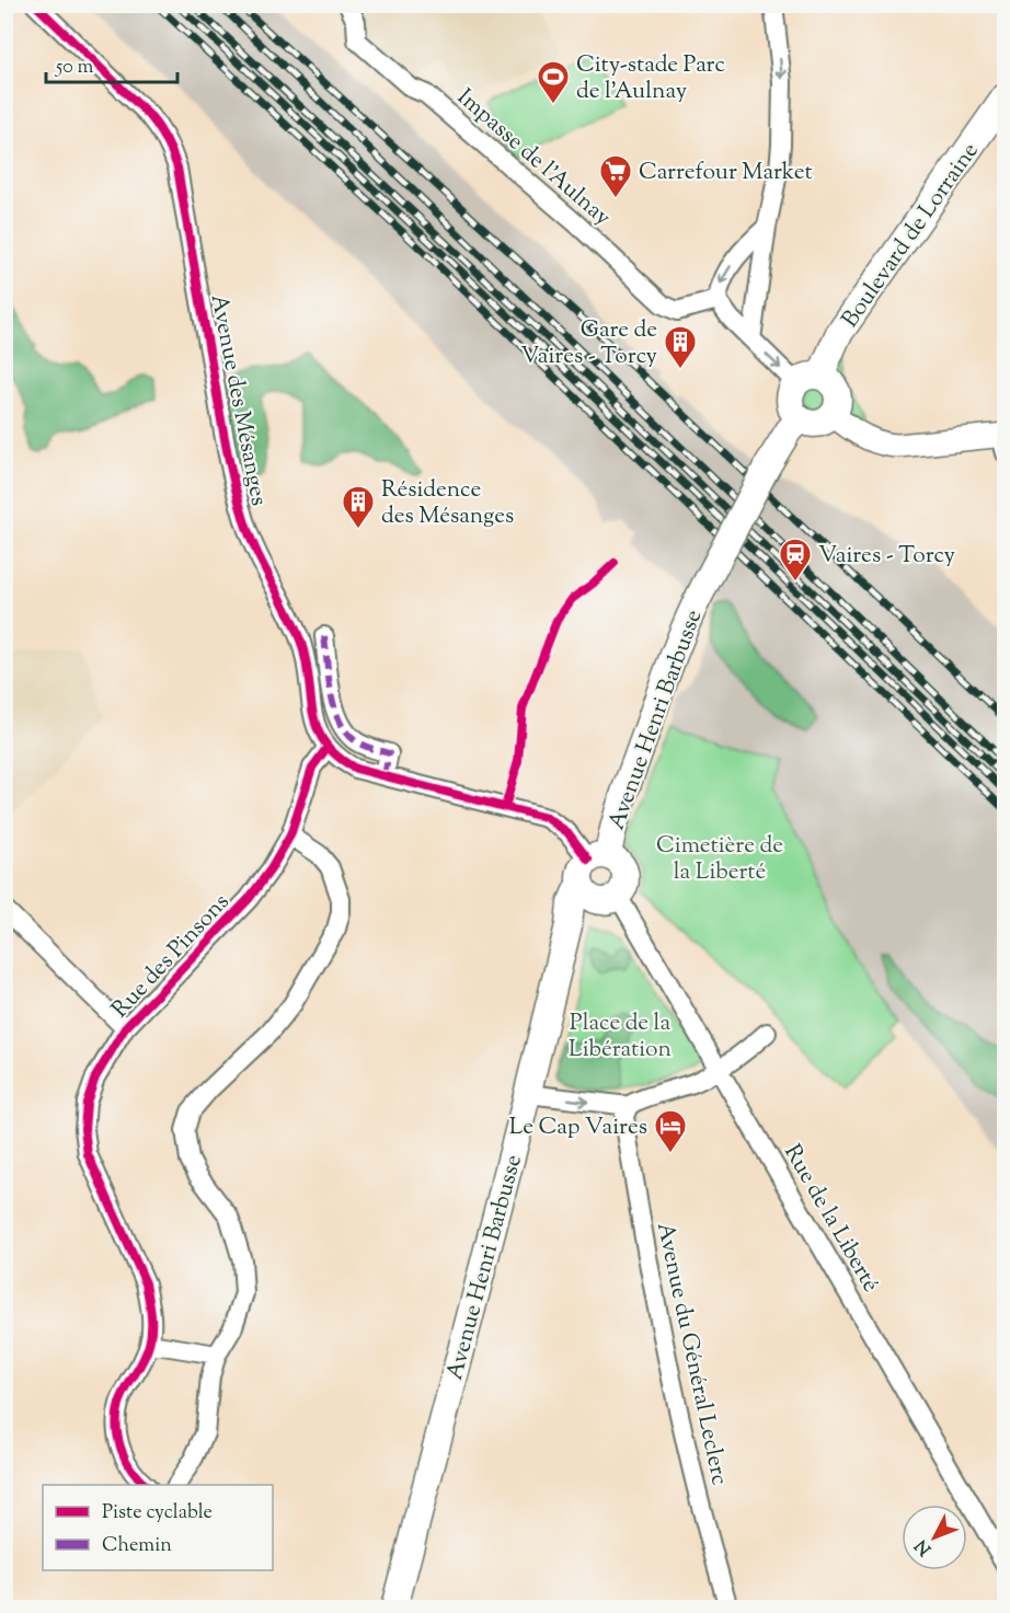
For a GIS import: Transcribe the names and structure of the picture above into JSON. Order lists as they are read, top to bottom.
{
  "streets": {
    "main road": ["Boulevard de Lorraine", "Avenue Henri Barbusse"],
    "street": [
      "Impasse de l'Aulnay",
      "Avenue des Mésanges",
      "Rue des Pinsons",
      "Rue de la Liberté",
      "Avenue du Général Leclerc"
    ]
  },
  "crossings": [
    ["Boulevard de Lorraine", "Avenue Henri Barbusse"],
    ["Avenue des Mésanges", "Avenue Henri Barbusse"],
    ["Avenue des Mésanges", "Rue des Pinsons"],
    ["Avenue Henri Barbusse", "Rue de la Liberté"]
  ],
  "parks": ["Cimetière de la Liberté", "Place de la Libération"],
  "places": {
    "sports": ["City-stade Parc de l'Aulnay"],
    "supermarket": ["Carrefour Market"],
    "building": ["Gare de Vaires - Torcy", "Résidence des Mésanges"],
    "station": ["Vaires - Torcy"],
    "hotel": ["Le Cap Vaires"]
  },
  "legend": ["Piste cyclable", "Chemin"],
  "scale_bar": "50 m",
  "north": "bottom left"
}
